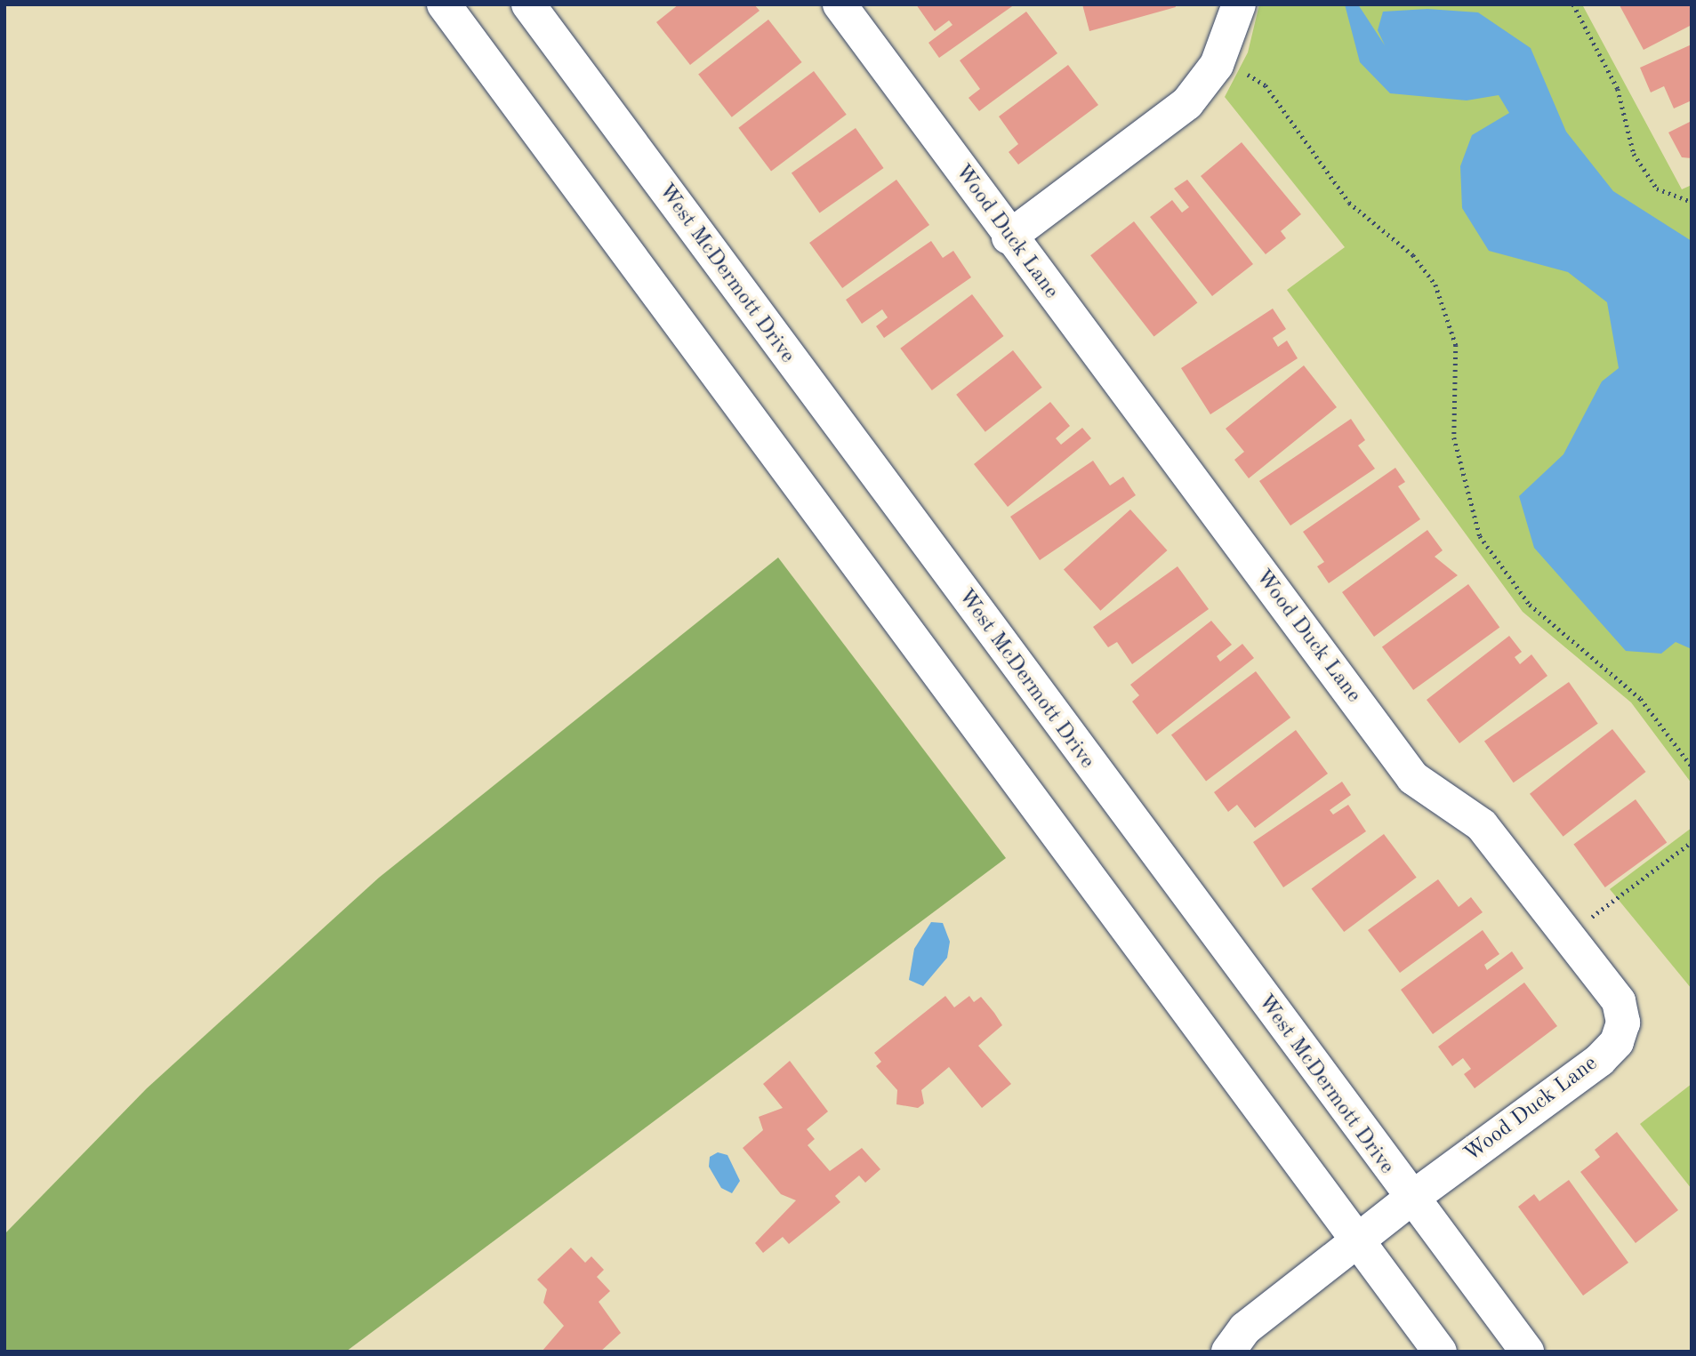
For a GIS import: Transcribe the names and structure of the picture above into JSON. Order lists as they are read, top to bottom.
{
  "streets": {
    "main road": ["Wood Duck Lane", "West McDermott Drive"]
  },
  "crossings": [
    ["Wood Duck Lane", "West McDermott Drive"]
  ]
}
